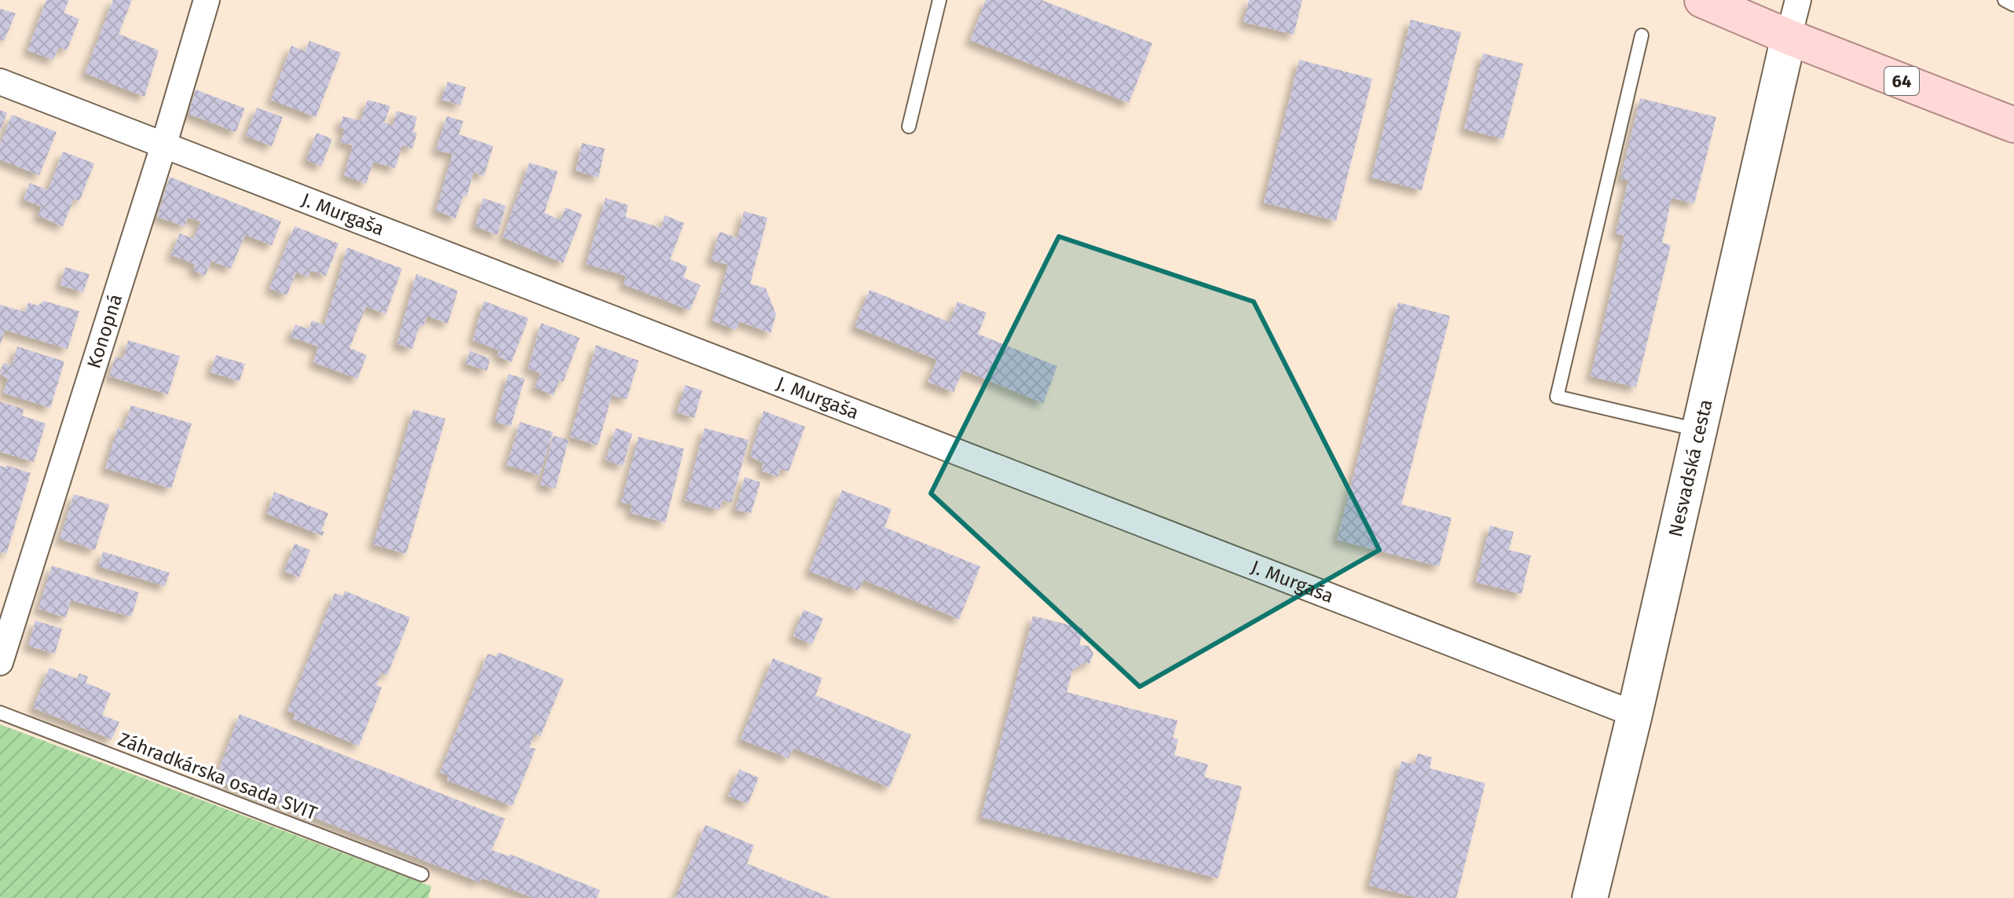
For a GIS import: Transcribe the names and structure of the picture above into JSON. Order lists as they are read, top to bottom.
{
  "streets": {
    "main road": ["64"],
    "street": ["J. Murgaša", "Konopná", "Nesvadská cesta"],
    "lane": ["Záhradkárska osada SVIT"]
  },
  "crossings": [
    ["64", "Nesvadská cesta"],
    ["J. Murgaša", "Konopná"],
    ["J. Murgaša", "Nesvadská cesta"]
  ]
}
